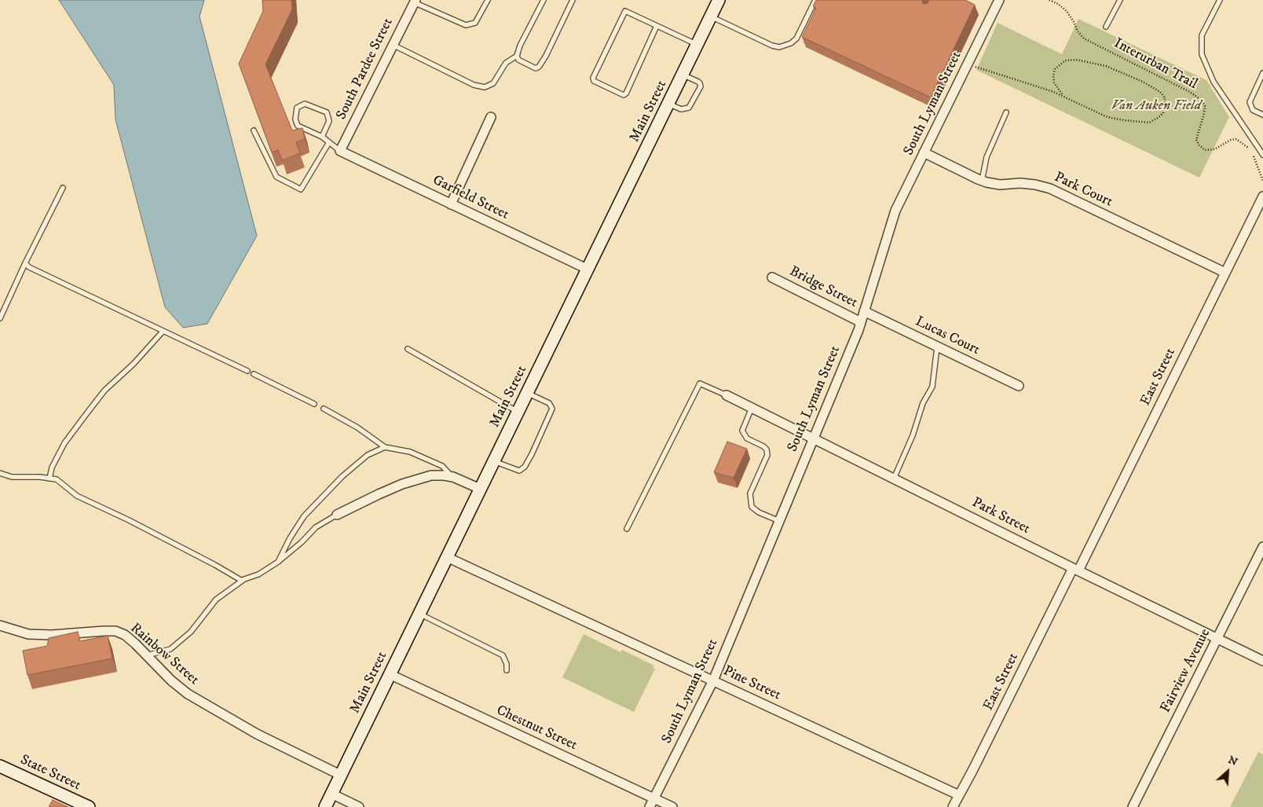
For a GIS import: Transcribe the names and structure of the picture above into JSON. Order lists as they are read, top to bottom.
{
  "streets": {
    "main road": ["Main Street", "State Street"],
    "street": [
      "South Pardee Street",
      "South Lyman Street",
      "Park Court",
      "Garfield Street",
      "Bridge Street",
      "Lucas Court",
      "East Street",
      "Park Street",
      "Rainbow Street",
      "Fairview Avenue",
      "Pine Street",
      "Chestnut Street"
    ],
    "path": ["Interurban Trail"]
  },
  "crossings": [
    ["South Pardee Street", "Garfield Street"],
    ["South Lyman Street", "Park Court"],
    ["South Lyman Street", "Bridge Street"],
    ["South Lyman Street", "Lucas Court"],
    ["South Lyman Street", "Park Street"],
    ["South Lyman Street", "Pine Street"],
    ["South Lyman Street", "Chestnut Street"],
    ["Main Street", "Garfield Street"],
    ["Main Street", "Rainbow Street"],
    ["Main Street", "Pine Street"],
    ["Main Street", "Chestnut Street"],
    ["Park Court", "East Street"],
    ["East Street", "Park Street"],
    ["East Street", "Pine Street"],
    ["Park Street", "Fairview Avenue"]
  ],
  "parks": ["Van Auken Field"],
  "north": "top right"
}
